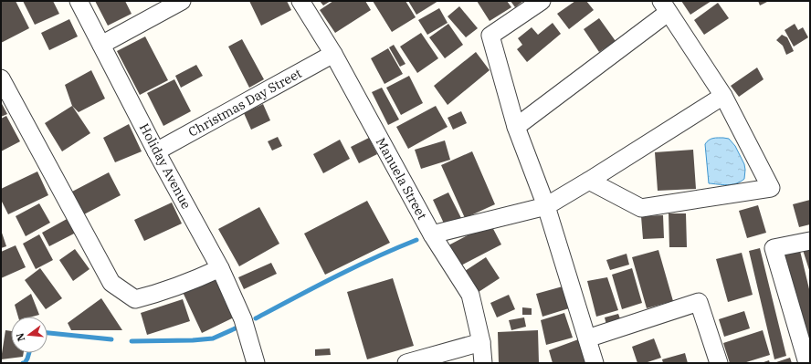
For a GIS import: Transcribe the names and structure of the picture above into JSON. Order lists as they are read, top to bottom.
{
  "streets": {
    "street": ["Christmas Day Street", "Holiday Avenue", "Manuela Street"]
  },
  "crossings": [
    ["Christmas Day Street", "Holiday Avenue"],
    ["Christmas Day Street", "Manuela Street"]
  ],
  "north": "left"
}
